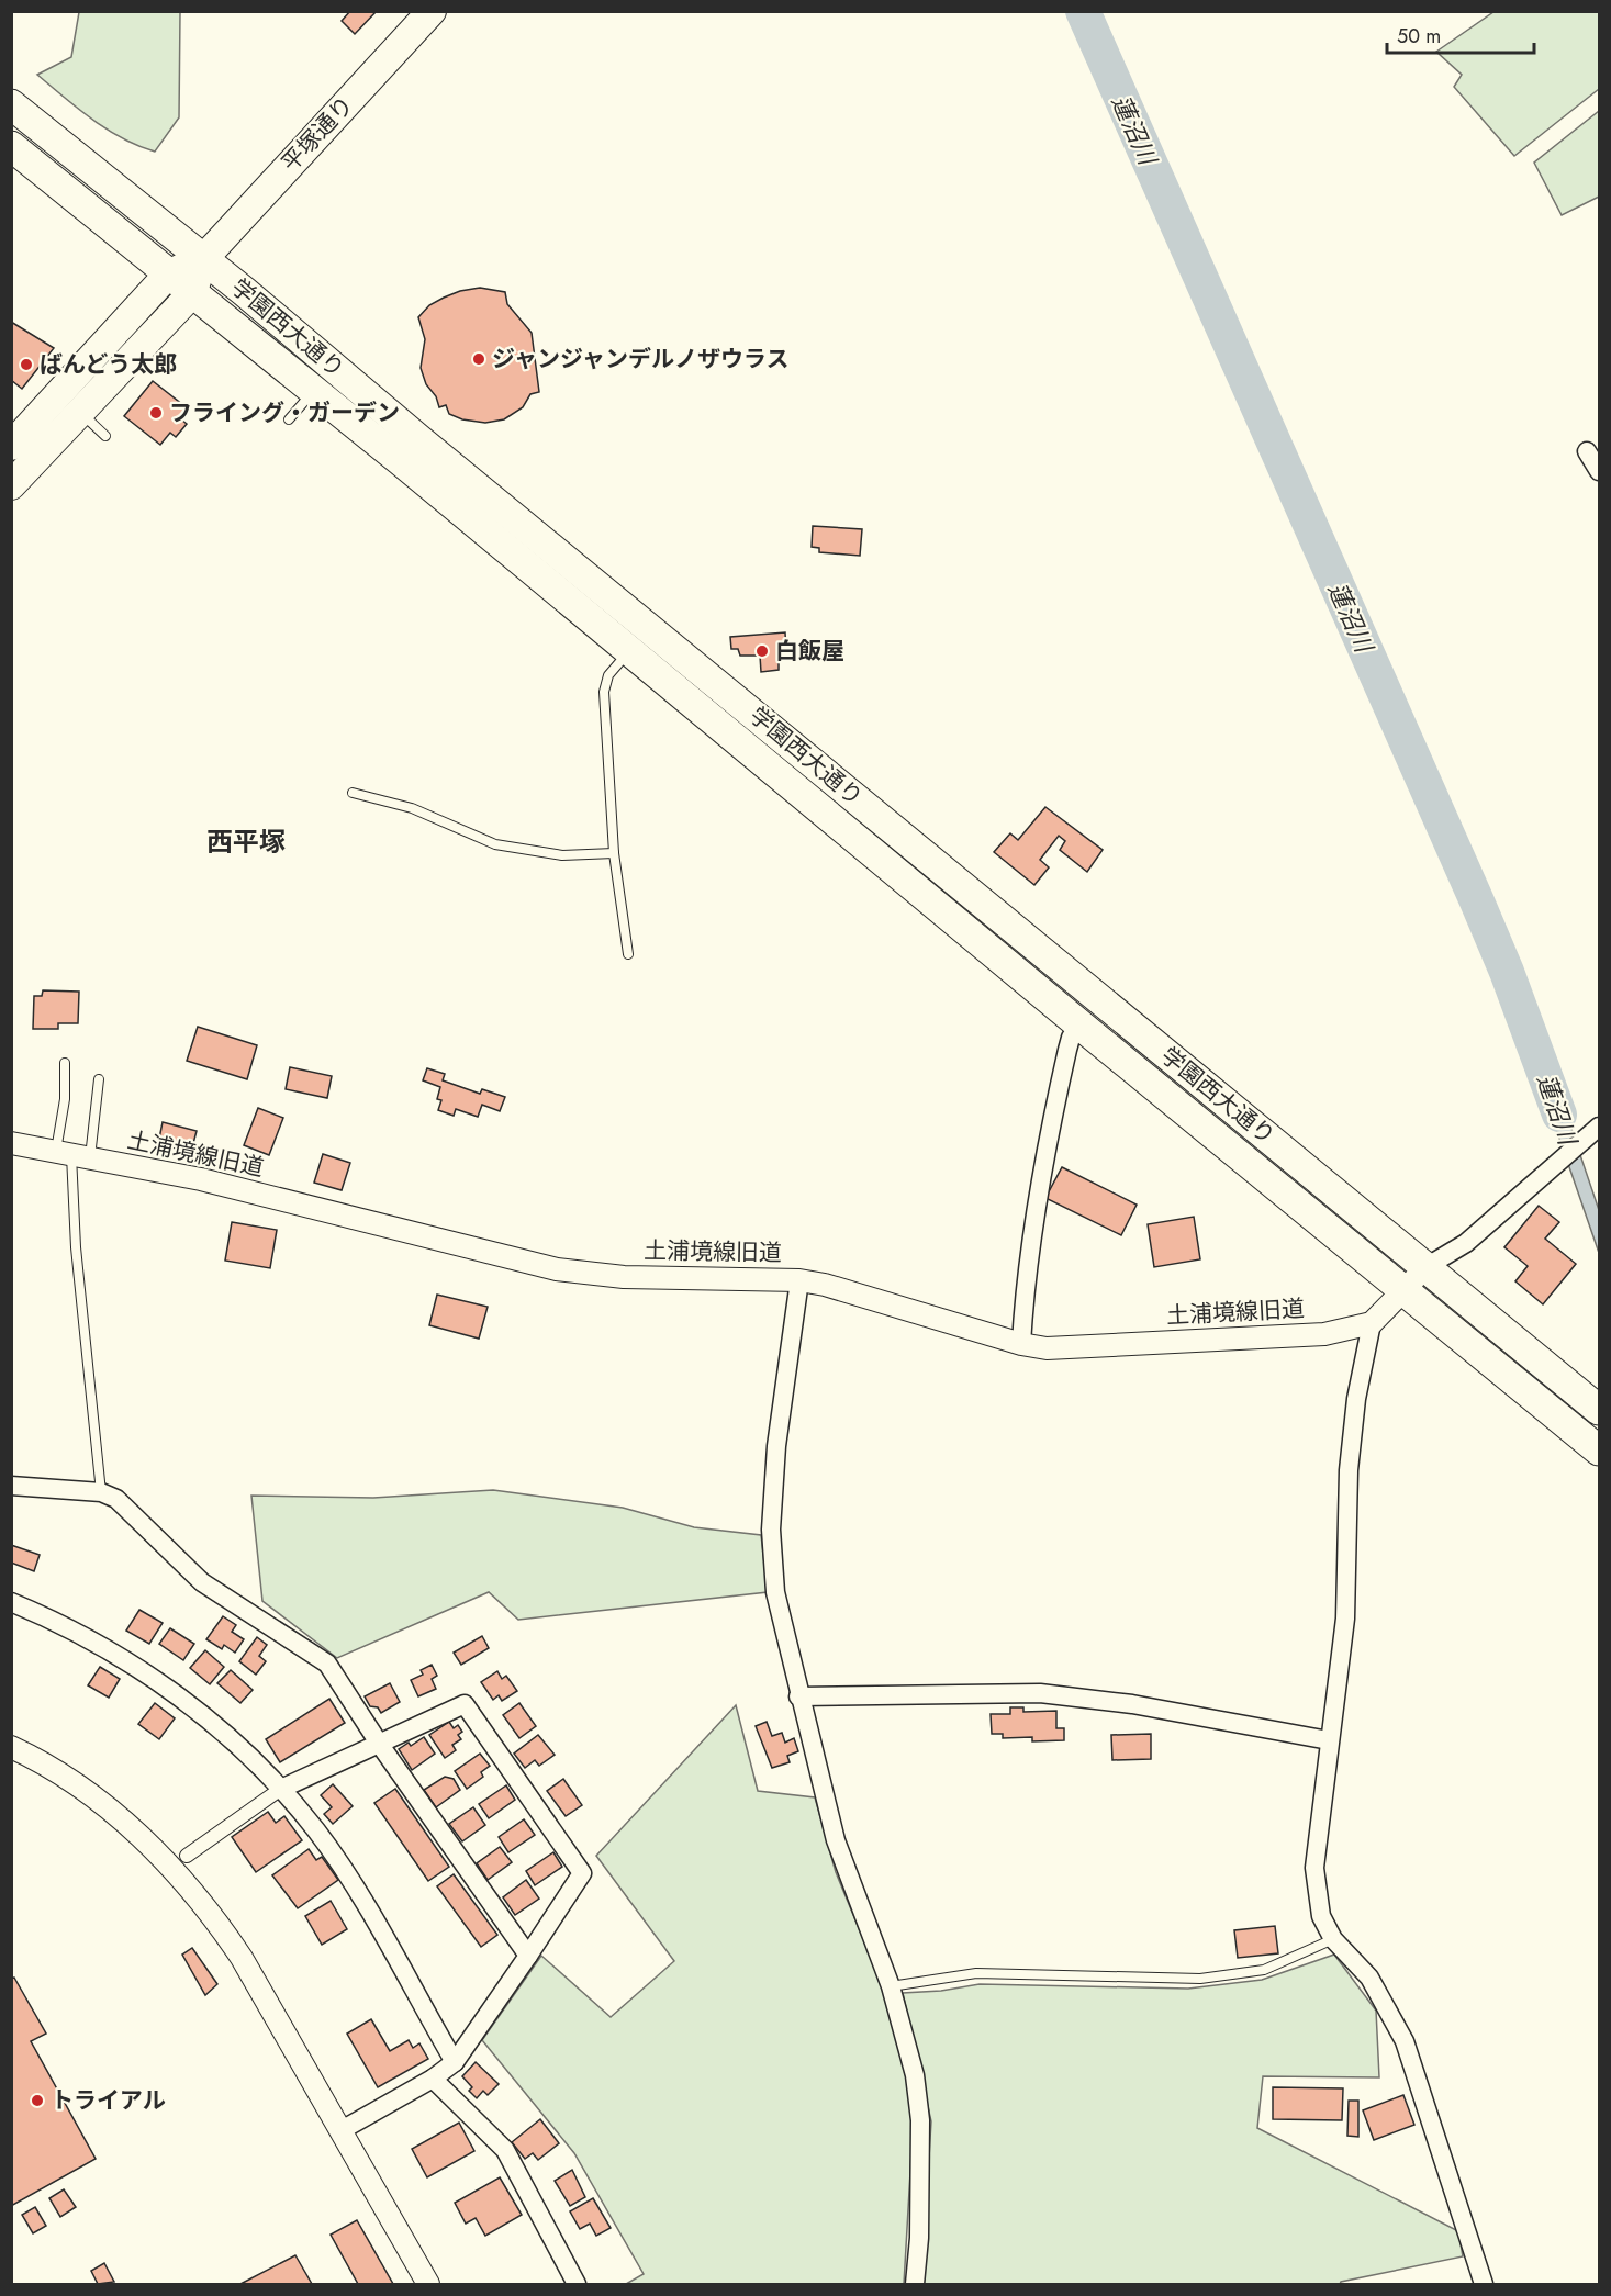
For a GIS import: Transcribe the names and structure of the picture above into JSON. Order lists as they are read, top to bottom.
{
  "streets": {
    "highway": ["学園西大通り"],
    "main road": ["平塚通り"],
    "street": ["土浦境線旧道"]
  },
  "crossings": [
    ["平塚通り", "学園西大通り"]
  ],
  "districts": ["西平塚"],
  "water": ["蓮沼川"],
  "places": [
    "ジャンジャンデルノザウラス",
    "ばんどう太郎",
    "フライング・ガーデン",
    "白飯屋",
    "トライアル"
  ],
  "scale_bar": "50 m"
}
